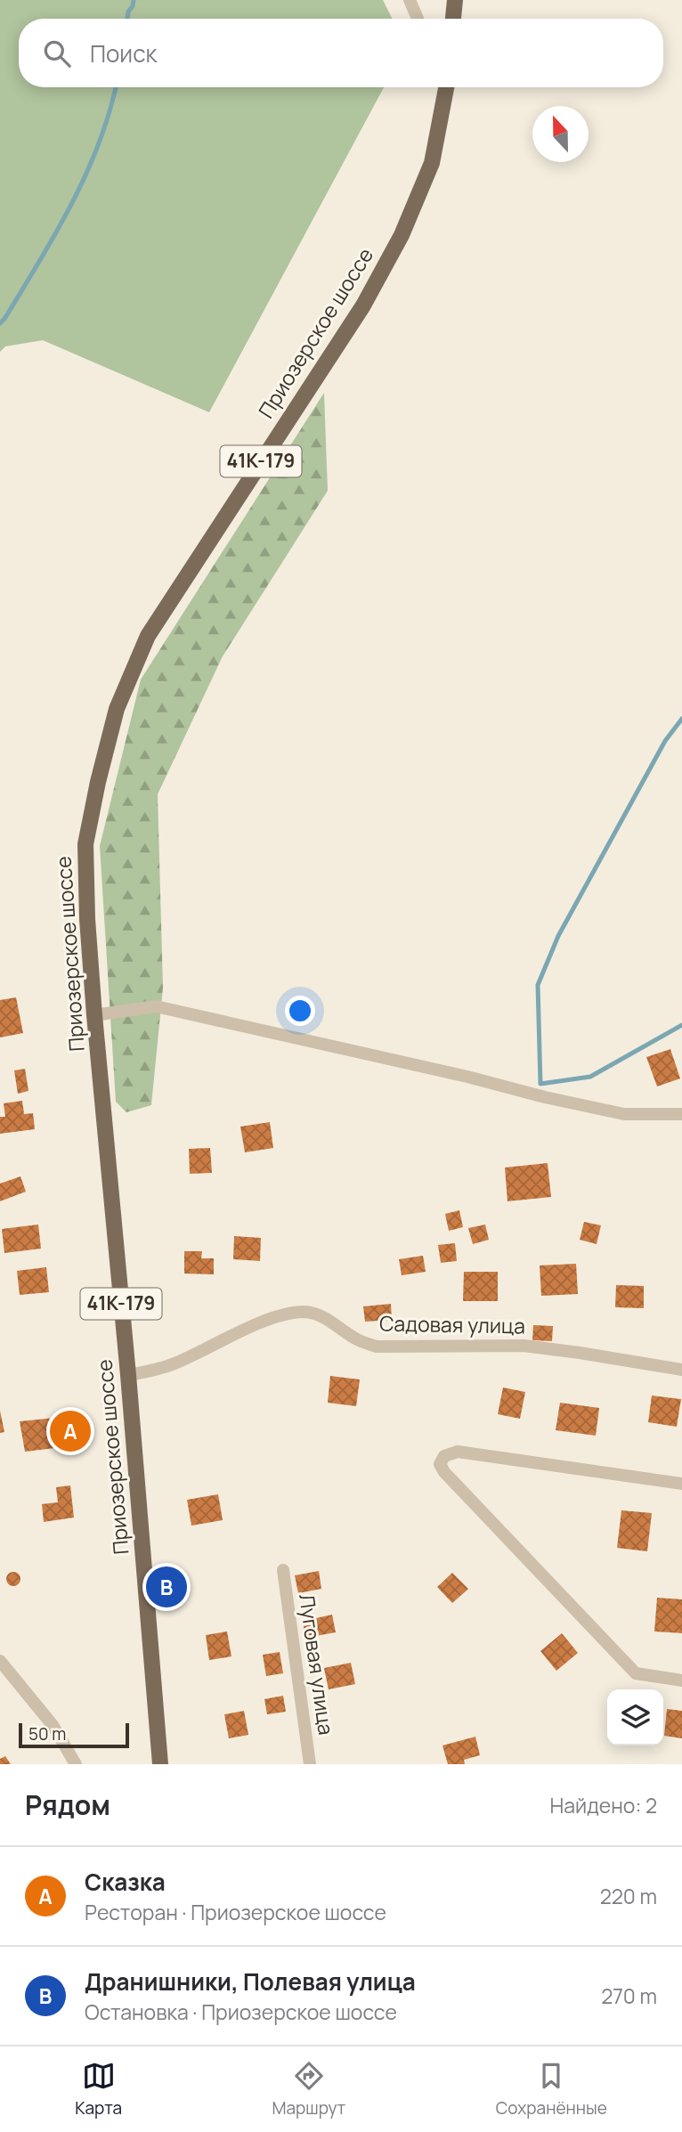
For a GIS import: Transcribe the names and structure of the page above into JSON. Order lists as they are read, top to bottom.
{
  "streets": {
    "main road": ["Приозерское шоссе", "41К-179"],
    "street": ["Садовая улица", "Луговая улица"]
  },
  "crossings": [
    ["Приозерское шоссе", "Садовая улица"]
  ],
  "scale_bar": "50 m",
  "north": "top",
  "page": {
    "search": "Поиск",
    "pins": ["A", "B"],
    "scale": "50 m",
    "heading": ["Рядом", "Найдено: 2"],
    "list": [
      {
        "mark": "A",
        "name": "Сказка",
        "note": "Ресторан · Приозерское шоссе",
        "value": "220 m"
      },
      {
        "mark": "B",
        "name": "Дранишники, Полевая улица",
        "note": "Остановка · Приозерское шоссе",
        "value": "270 m"
      }
    ],
    "nav": ["Карта", "Маршрут", "Сохранённые"]
  }
}
